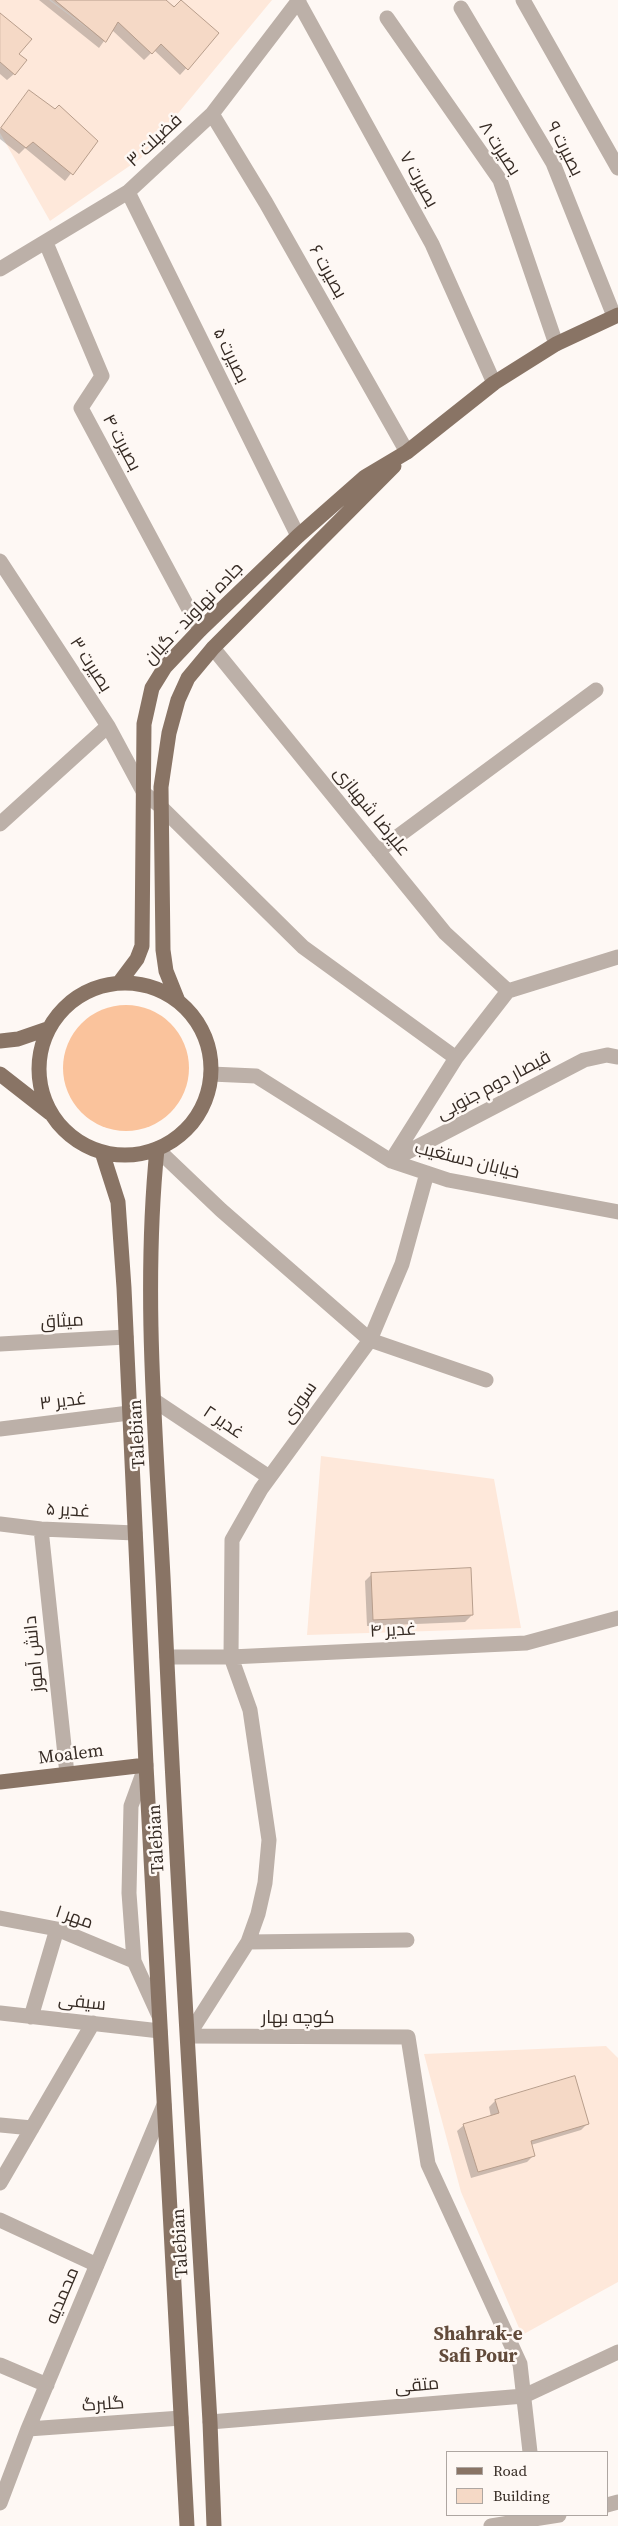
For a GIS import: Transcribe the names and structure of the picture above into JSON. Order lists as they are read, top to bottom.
{
  "streets": {
    "main road": ["جاده نهاوند - گیان", "Talebian", "Moalem"],
    "street": [
      "فضیلت ۳",
      "بصیرت ۸",
      "بصیرت ۹",
      "بصیرت ۷",
      "بصیرت ۶",
      "بصیرت ۵",
      "بصیرت ۴",
      "بصیرت ۳",
      "علیرضا شهبازی",
      "قیصار دوم جنوبی",
      "خیابان دستغیب",
      "میثاق",
      "غدیر ۳",
      "سوری",
      "غدیر ۲",
      "غدیر ۵",
      "غدیر ۴",
      "دانش آموز",
      "مهر ۱",
      "سیفی",
      "کوچه بهار",
      "محمدیه",
      "متقی",
      "گلبرگ"
    ]
  },
  "crossings": [
    ["فضیلت ۳", "بصیرت ۷"],
    ["فضیلت ۳", "بصیرت ۶"],
    ["فضیلت ۳", "بصیرت ۵"],
    ["فضیلت ۳", "بصیرت ۴"],
    ["بصیرت ۸", "جاده نهاوند - گیان"],
    ["بصیرت ۹", "جاده نهاوند - گیان"],
    ["بصیرت ۷", "جاده نهاوند - گیان"],
    ["بصیرت ۶", "جاده نهاوند - گیان"],
    ["بصیرت ۵", "جاده نهاوند - گیان"],
    ["بصیرت ۴", "جاده نهاوند - گیان"],
    ["جاده نهاوند - گیان", "بصیرت ۳"],
    ["جاده نهاوند - گیان", "علیرضا شهبازی"],
    ["جاده نهاوند - گیان", "خیابان دستغیب"],
    ["جاده نهاوند - گیان", "Talebian"],
    ["قیصار دوم جنوبی", "خیابان دستغیب"],
    ["خیابان دستغیب", "سوری"],
    ["خیابان دستغیب", "Talebian"],
    ["میثاق", "Talebian"],
    ["غدیر ۳", "Talebian"],
    ["سوری", "غدیر ۲"],
    ["سوری", "غدیر ۴"],
    ["غدیر ۲", "Talebian"],
    ["Talebian", "غدیر ۵"],
    ["Talebian", "غدیر ۴"],
    ["Talebian", "Moalem"],
    ["Talebian", "سیفی"],
    ["Talebian", "کوچه بهار"],
    ["Talebian", "محمدیه"],
    ["Talebian", "متقی"],
    ["Talebian", "گلبرگ"],
    ["غدیر ۵", "دانش آموز"],
    ["دانش آموز", "Moalem"],
    ["کوچه بهار", "متقی"],
    ["محمدیه", "گلبرگ"]
  ],
  "districts": ["Shahrak-e Safi Pour"],
  "legend": ["Road", "Building"]
}
